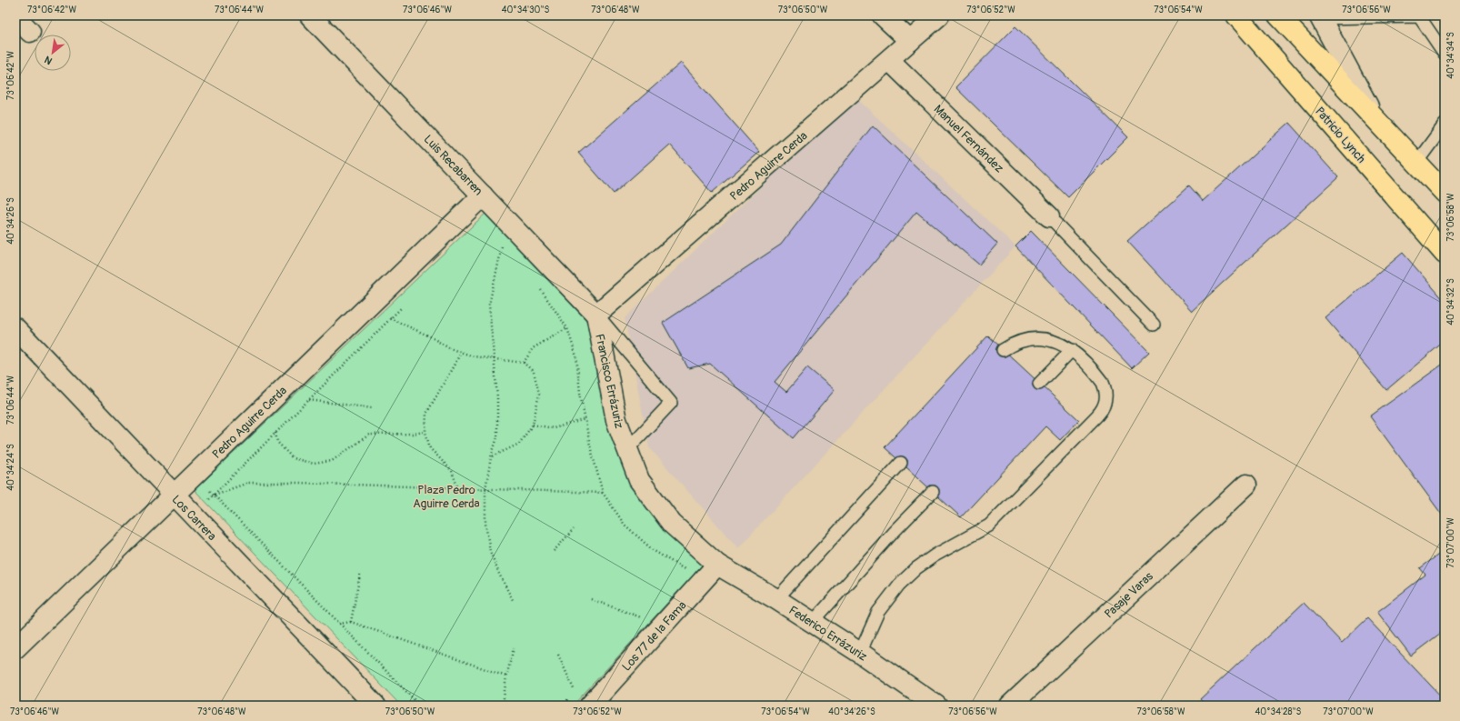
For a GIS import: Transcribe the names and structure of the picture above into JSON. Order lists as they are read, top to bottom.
{
  "streets": {
    "main road": ["Patricio Lynch"],
    "street": [
      "Manuel Fernández",
      "Luis Recabarren",
      "Pedro Aguirre Cerda",
      "Francisco Errázuriz",
      "Los Carrera",
      "Pasaje Varas",
      "Federico Errázuriz",
      "Los 77 de la Fama"
    ]
  },
  "crossings": [
    ["Manuel Fernández", "Pedro Aguirre Cerda"],
    ["Luis Recabarren", "Pedro Aguirre Cerda"],
    ["Luis Recabarren", "Francisco Errázuriz"],
    ["Pedro Aguirre Cerda", "Francisco Errázuriz"],
    ["Pedro Aguirre Cerda", "Los Carrera"],
    ["Francisco Errázuriz", "Federico Errázuriz"],
    ["Francisco Errázuriz", "Los 77 de la Fama"],
    ["Federico Errázuriz", "Los 77 de la Fama"]
  ],
  "parks": ["Plaza Pedro Aguirre Cerda"],
  "north": "bottom left",
  "coordinates": [
    "73°06'42\"W",
    "73°06'44\"W",
    "73°06'46\"W",
    "40°34'30\"S",
    "73°06'48\"W",
    "73°06'50\"W",
    "73°06'52\"W",
    "73°06'54\"W",
    "73°06'56\"W",
    "40°34'34\"S",
    "73°06'58\"W",
    "40°34'26\"S",
    "40°34'32\"S",
    "40°34'24\"S",
    "73°07'00\"W",
    "40°34'28\"S"
  ]
}
